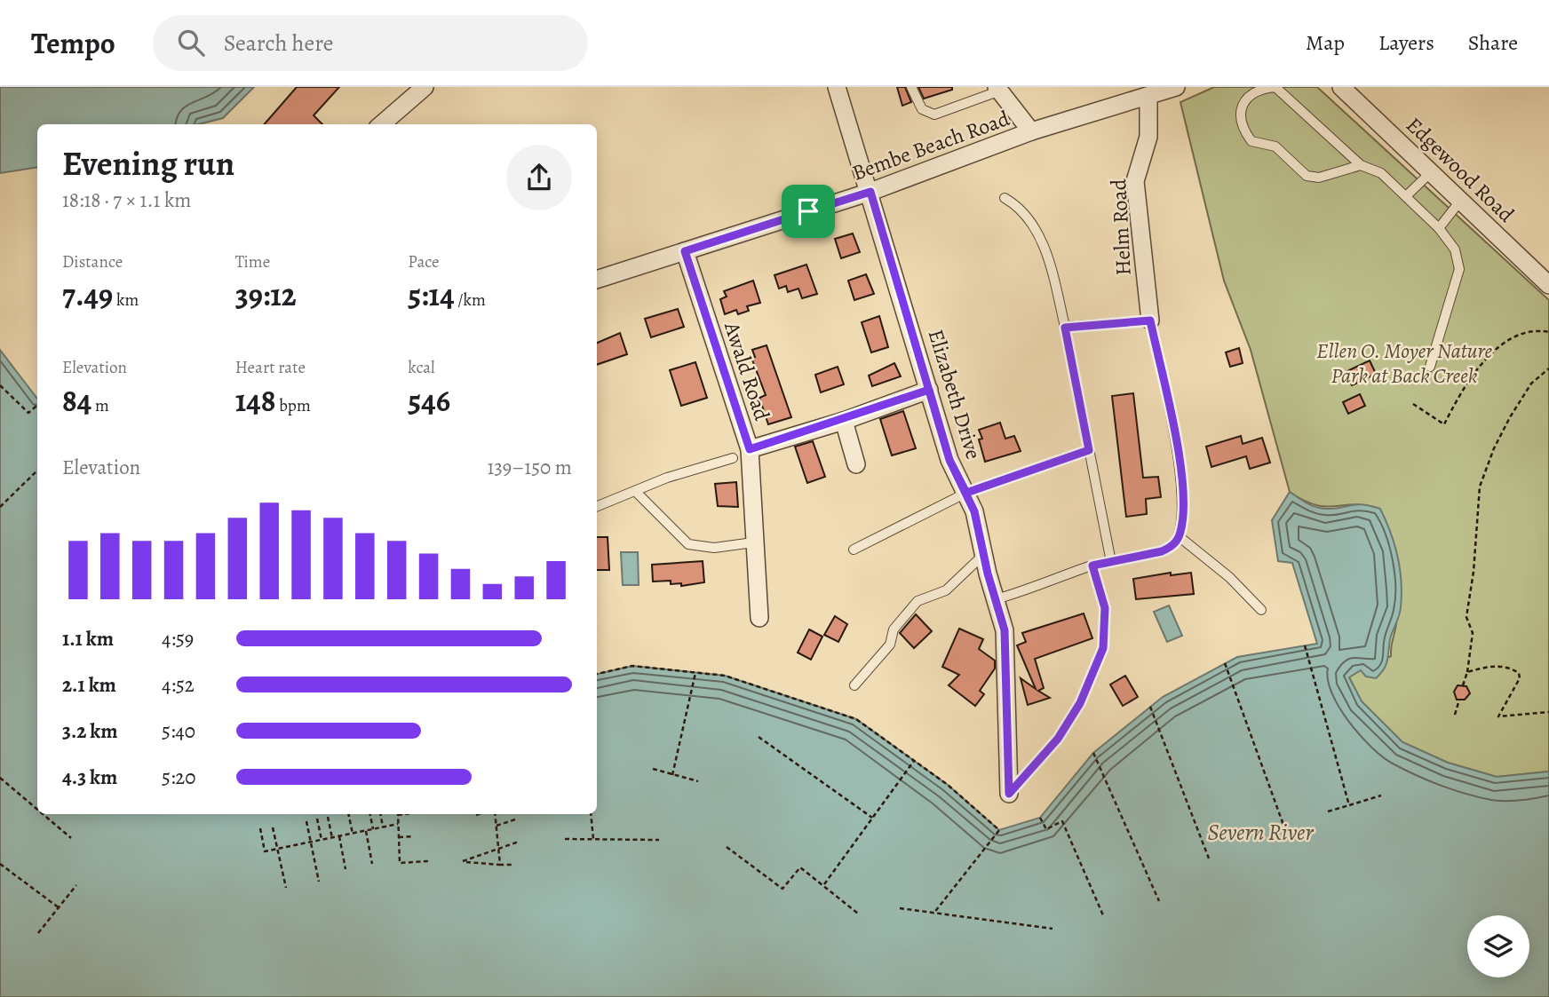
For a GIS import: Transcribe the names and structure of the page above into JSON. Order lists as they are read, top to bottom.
{
  "streets": {
    "street": [
      "Bembe Beach Road",
      "Edgewood Road",
      "Helm Road",
      "Awald Road",
      "Elizabeth Drive"
    ]
  },
  "crossings": [
    ["Bembe Beach Road", "Helm Road"],
    ["Bembe Beach Road", "Awald Road"],
    ["Bembe Beach Road", "Elizabeth Drive"]
  ],
  "water": ["Severn River"],
  "parks": ["Ellen O. Moyer Nature Park at Back Creek"],
  "page": {
    "header": "Tempo",
    "search": "Search here",
    "nav": ["Map", "Layers", "Share"],
    "heading": ["Evening run", "18:18 · 7 × 1.1 km"],
    "stats": [
      ["Distance", "7.49 km"],
      ["Time", "39:12"],
      ["Pace", "5:14 /km"],
      ["Elevation", "84 m"],
      ["Heart rate", "148 bpm"],
      ["kcal", "546"]
    ],
    "chart": ["Elevation", "139–150 m"],
    "list": [
      {
        "name": "1.1 km",
        "note": "4:59"
      },
      {
        "name": "2.1 km",
        "note": "4:52"
      },
      {
        "name": "3.2 km",
        "note": "5:40"
      },
      {
        "name": "4.3 km",
        "note": "5:20"
      }
    ]
  }
}
